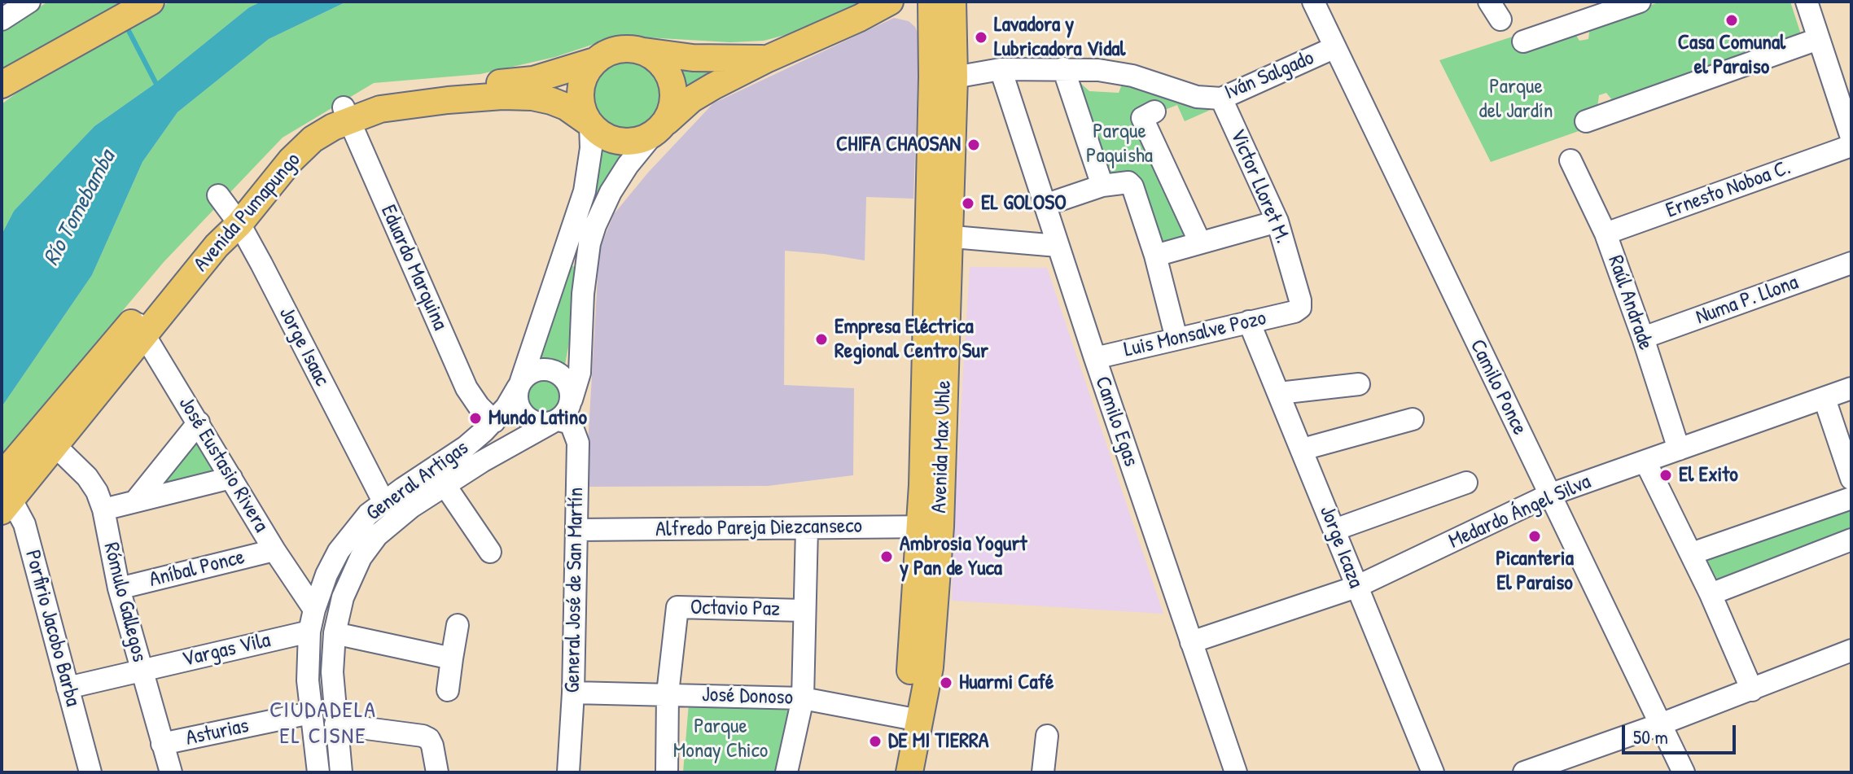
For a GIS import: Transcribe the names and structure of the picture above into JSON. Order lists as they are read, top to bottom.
{
  "streets": {
    "main road": ["Avenida Pumapungo", "Avenida Max Uhle"],
    "street": [
      "Iván Salgado",
      "Victor Lloret M.",
      "Ernesto Noboa C.",
      "Eduardo Marquina",
      "Numa P. Llona",
      "Raúl Andrade",
      "Luis Monsalve Pozo",
      "Jorge Isaac",
      "Camilo Ponce",
      "Camilo Egas",
      "José Eustasio Rivera",
      "General Artigas",
      "Medardo Ángel Silva",
      "Alfredo Pareja Diezcanseco",
      "Jorge Icaza",
      "Aníbal Ponce",
      "General José de San Martín",
      "Rómulo Gallegos",
      "Octavio Paz",
      "Porfirio Jacobo Barba",
      "Vargas Vila",
      "José Donoso",
      "Asturias"
    ]
  },
  "crossings": [
    ["Iván Salgado", "Victor Lloret M."],
    ["Iván Salgado", "Camilo Ponce"],
    ["Iván Salgado", "Camilo Egas"],
    ["Iván Salgado", "Avenida Max Uhle"],
    ["Victor Lloret M.", "Luis Monsalve Pozo"],
    ["Ernesto Noboa C.", "Raúl Andrade"],
    ["Avenida Pumapungo", "Eduardo Marquina"],
    ["Avenida Pumapungo", "Jorge Isaac"],
    ["Avenida Pumapungo", "José Eustasio Rivera"],
    ["Avenida Pumapungo", "General Artigas"],
    ["Avenida Pumapungo", "Rómulo Gallegos"],
    ["Avenida Pumapungo", "Porfirio Jacobo Barba"],
    ["Eduardo Marquina", "General Artigas"],
    ["Numa P. Llona", "Raúl Andrade"],
    ["Raúl Andrade", "Medardo Ángel Silva"],
    ["Luis Monsalve Pozo", "Camilo Egas"],
    ["Luis Monsalve Pozo", "Jorge Icaza"],
    ["Jorge Isaac", "General Artigas"],
    ["Camilo Ponce", "Medardo Ángel Silva"],
    ["Camilo Egas", "Medardo Ángel Silva"],
    ["Avenida Max Uhle", "Alfredo Pareja Diezcanseco"],
    ["Avenida Max Uhle", "José Donoso"],
    ["José Eustasio Rivera", "General Artigas"],
    ["José Eustasio Rivera", "Aníbal Ponce"],
    ["General Artigas", "General José de San Martín"],
    ["General Artigas", "Vargas Vila"],
    ["General Artigas", "Asturias"],
    ["Medardo Ángel Silva", "Jorge Icaza"],
    ["Alfredo Pareja Diezcanseco", "General José de San Martín"],
    ["Aníbal Ponce", "Rómulo Gallegos"],
    ["General José de San Martín", "José Donoso"],
    ["Rómulo Gallegos", "Vargas Vila"],
    ["Rómulo Gallegos", "Asturias"],
    ["Octavio Paz", "José Donoso"],
    ["Porfirio Jacobo Barba", "Vargas Vila"]
  ],
  "districts": ["CIUDADELA EL CISNE"],
  "water": ["Río Tomebamba"],
  "parks": ["Parque del Jardín", "Parque Paquisha", "Parque Monay Chico"],
  "places": [
    "Casa Comunal el Paraiso",
    "Lavadora y Lubricadora Vidal",
    "CHIFA CHAOSAN",
    "EL GOLOSO",
    "Empresa Eléctrica Regional Centro Sur",
    "Mundo Latino",
    "El Exito",
    "Picanteria El Paraiso",
    "Ambrosia Yogurt y Pan de Yuca",
    "Huarmi Café",
    "DE MI TIERRA"
  ],
  "scale_bar": "50 m"
}
